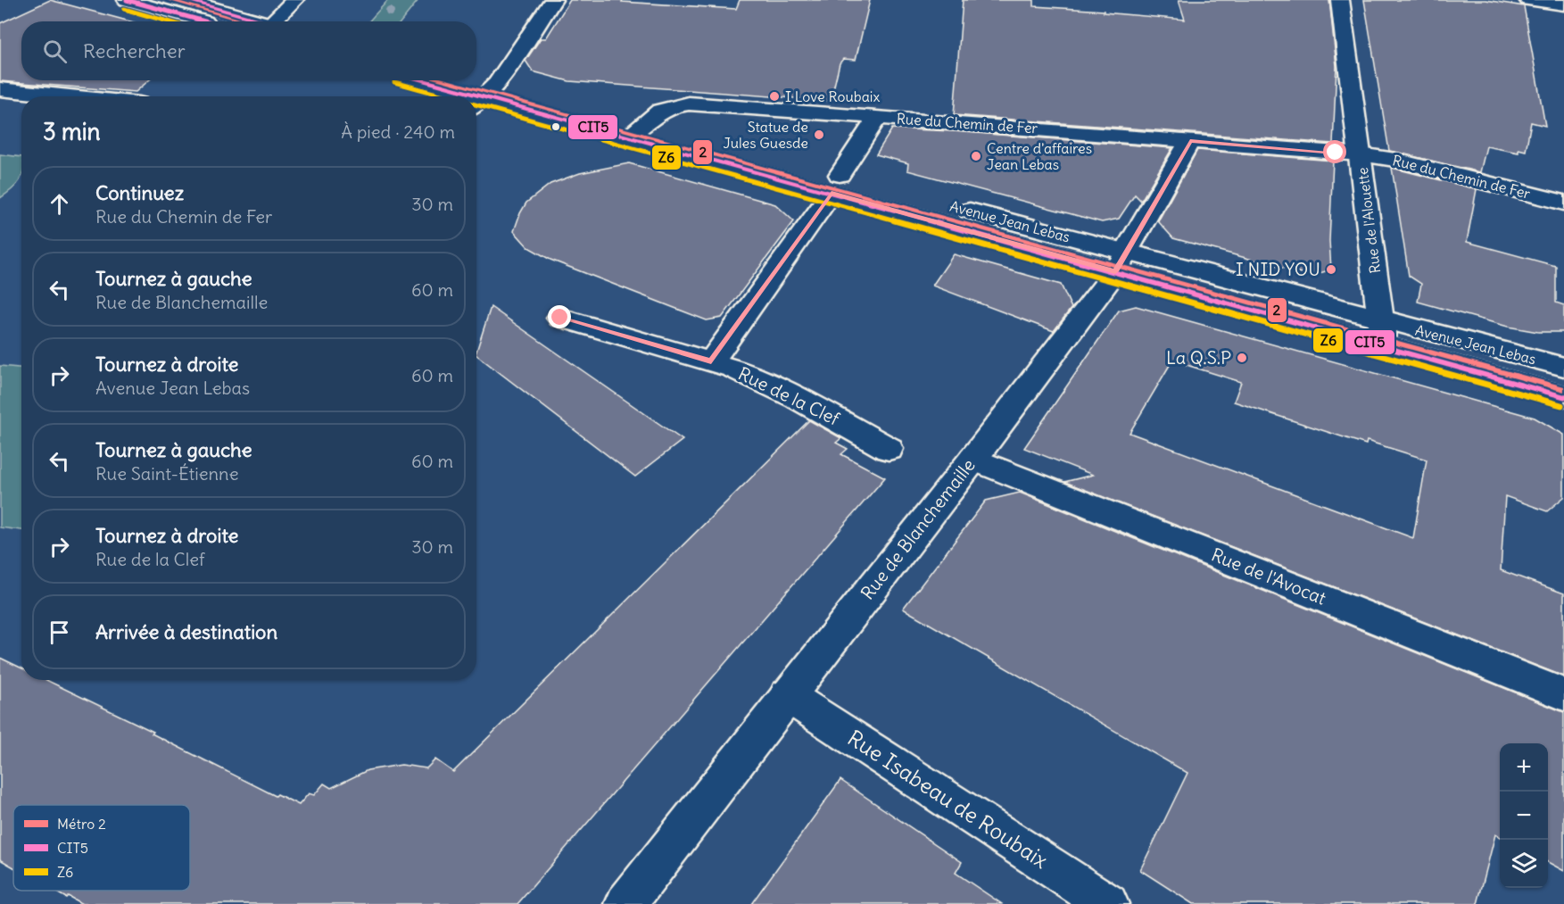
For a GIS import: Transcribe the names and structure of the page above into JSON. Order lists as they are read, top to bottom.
{
  "streets": {
    "street": [
      "Rue du Chemin de Fer",
      "Rue de l'Alouette",
      "Avenue Jean Lebas",
      "Rue de la Clef",
      "Rue de Blanchemaille",
      "Rue de l'Avocat",
      "Rue Isabeau de Roubaix"
    ]
  },
  "crossings": [
    ["Rue du Chemin de Fer", "Rue de l'Alouette"],
    ["Rue du Chemin de Fer", "Avenue Jean Lebas"],
    ["Rue du Chemin de Fer", "Rue de la Clef"],
    ["Rue du Chemin de Fer", "Rue de Blanchemaille"],
    ["Rue de l'Alouette", "Avenue Jean Lebas"],
    ["Avenue Jean Lebas", "Rue de Blanchemaille"],
    ["Rue de Blanchemaille", "Rue de l'Avocat"],
    ["Rue de Blanchemaille", "Rue Isabeau de Roubaix"]
  ],
  "places": [
    "I Love Roubaix",
    "Statue de Jules Guesde",
    "Centre d'affaires Jean Lebas",
    "I NID YOU",
    "La Q.S.P"
  ],
  "lines": ["metro line 2", "transit line CIT5", "transit line Z6"],
  "legend": ["Métro 2", "CIT5", "Z6"],
  "page": {
    "search": "Rechercher",
    "heading": ["3 min", "À pied · 240 m"],
    "list": [
      ["Continuez", "Rue du Chemin de Fer", "30 m"],
      ["Tournez à gauche", "Rue de Blanchemaille", "60 m"],
      ["Tournez à droite", "Avenue Jean Lebas", "60 m"],
      ["Tournez à gauche", "Rue Saint-Étienne", "60 m"],
      ["Tournez à droite", "Rue de la Clef", "30 m"],
      "Arrivée à destination"
    ],
    "map_buttons": ["+", "−"]
  }
}
